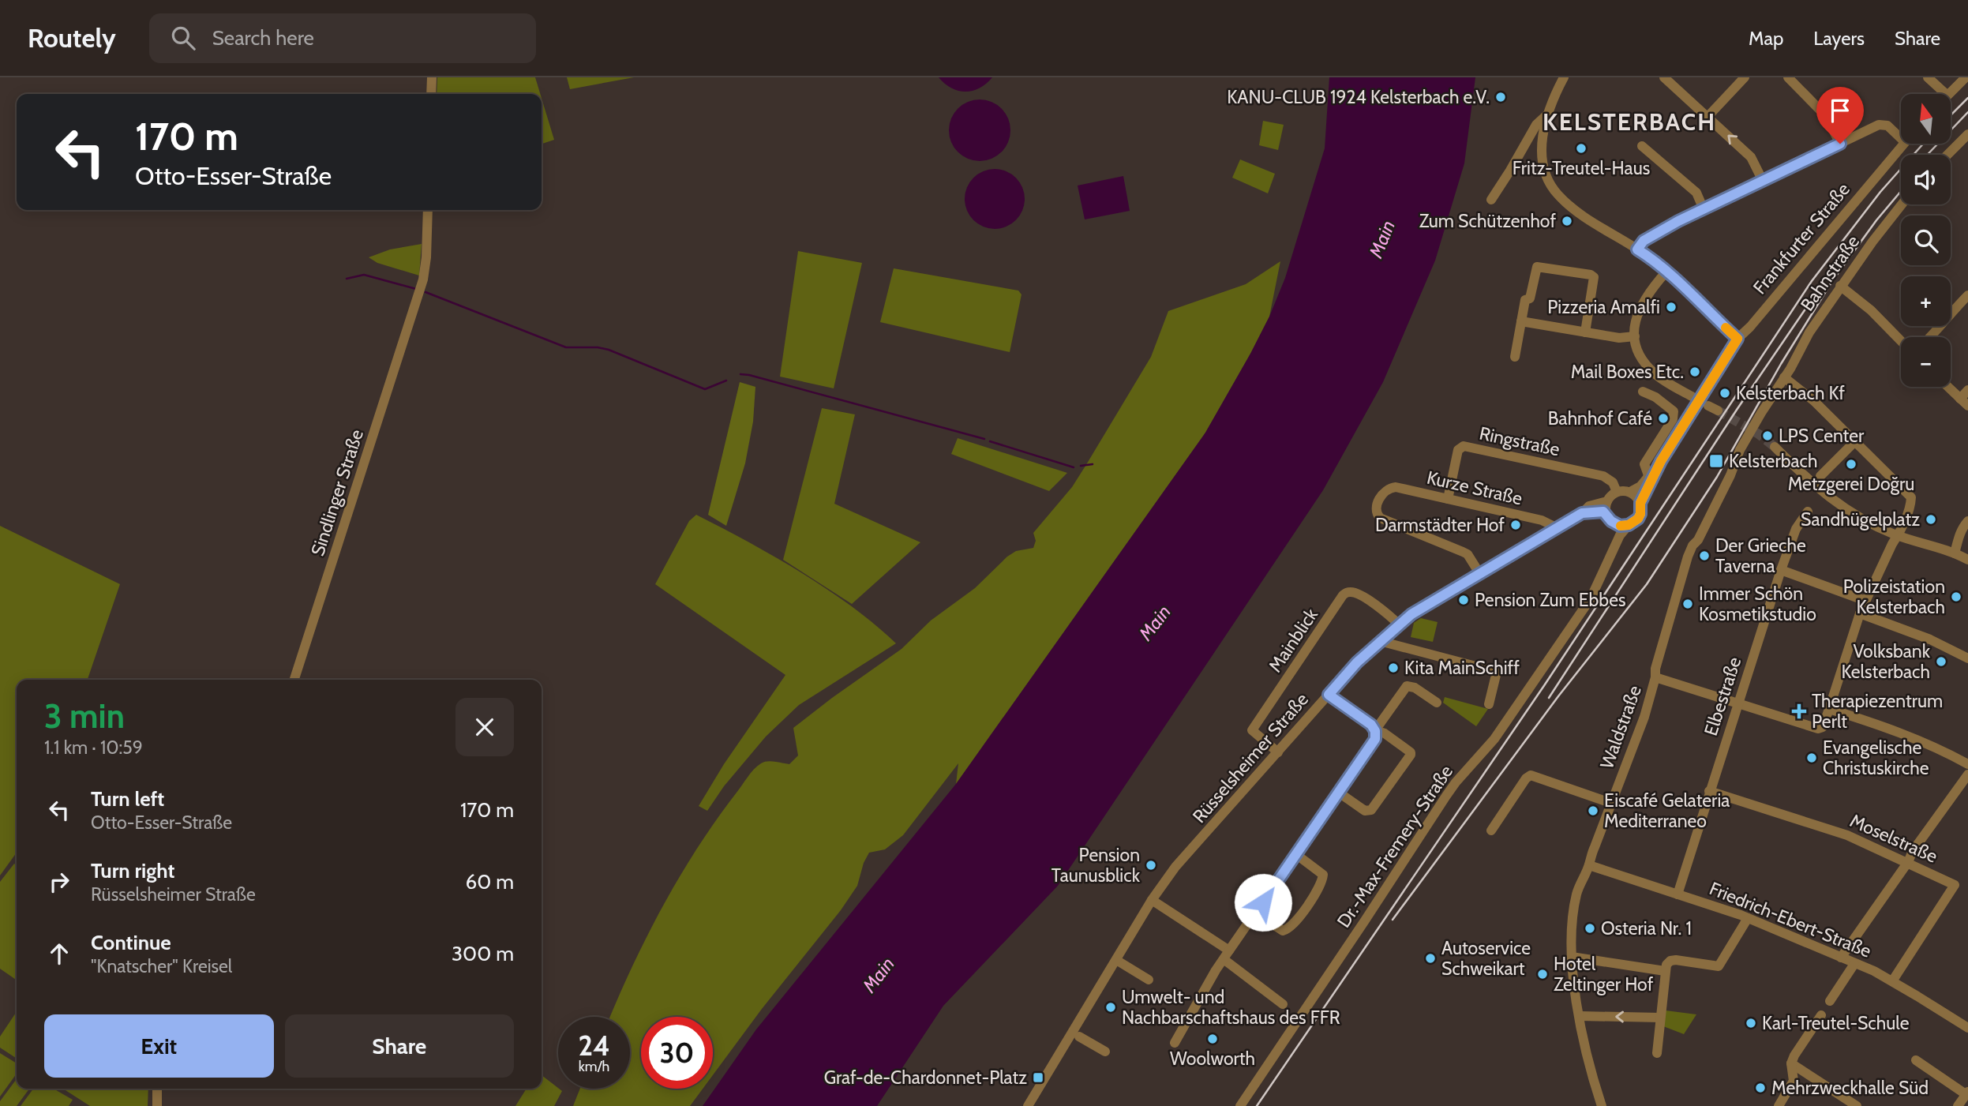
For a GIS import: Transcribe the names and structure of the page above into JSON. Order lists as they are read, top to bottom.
{
  "streets": {
    "street": [
      "Frankfurter Straße",
      "Bahnstraße",
      "Ringstraße",
      "Kurze Straße",
      "Sindlinger Straße",
      "Mainblick",
      "Elbestraße",
      "Waldstraße",
      "Rüsselsheimer Straße",
      "Moselstraße",
      "Dr.-Max-Fremery-Straße",
      "Friedrich-Ebert-Straße"
    ]
  },
  "crossings": [
    ["Bahnstraße", "Waldstraße"],
    ["Ringstraße", "Kurze Straße"],
    ["Ringstraße", "Rüsselsheimer Straße"],
    ["Ringstraße", "Dr.-Max-Fremery-Straße"],
    ["Kurze Straße", "Rüsselsheimer Straße"],
    ["Mainblick", "Rüsselsheimer Straße"],
    ["Elbestraße", "Moselstraße"],
    ["Elbestraße", "Friedrich-Ebert-Straße"],
    ["Waldstraße", "Friedrich-Ebert-Straße"],
    ["Rüsselsheimer Straße", "Dr.-Max-Fremery-Straße"],
    ["Moselstraße", "Friedrich-Ebert-Straße"]
  ],
  "districts": ["KELSTERBACH"],
  "water": ["Main"],
  "places": {
    "other": [
      "KANU-CLUB 1924 Kelsterbach e.V.",
      "Fritz-Treutel-Haus",
      "Zum Schützenhof",
      "Pizzeria Amalfi",
      "Mail Boxes Etc.",
      "Kelsterbach Kf",
      "Bahnhof Café",
      "LPS Center",
      "Metzgerei Doğru",
      "Sandhügelplatz",
      "Darmstädter Hof",
      "Der Grieche Taverna",
      "Polizeistation Kelsterbach",
      "Pension Zum Ebbes",
      "Immer Schön Kosmetikstudio",
      "Volksbank Kelsterbach",
      "Kita MainSchiff",
      "Evangelische Christuskirche",
      "Eiscafé Gelateria Mediterraneo",
      "Pension Taunusblick",
      "Osteria Nr. 1",
      "Autoservice Schweikart",
      "Hotel Zeltinger Hof",
      "Umwelt- und Nachbarschaftshaus des FFR",
      "Karl-Treutel-Schule",
      "Woolworth",
      "Mehrzweckhalle Süd"
    ],
    "transit": ["Kelsterbach", "Graf-de-Chardonnet-Platz"],
    "health": ["Therapiezentrum Perlt"]
  },
  "north": "top",
  "page": {
    "header": "Routely",
    "search": "Search here",
    "nav": ["Map", "Layers", "Share"],
    "map_buttons": ["+", "−"],
    "turn": ["170 m", "Otto-Esser-Straße"],
    "heading": ["3 min", "1.1 km · 10:59"],
    "list": [
      {
        "name": "Turn left",
        "note": "Otto-Esser-Straße",
        "value": "170 m"
      },
      {
        "name": "Turn right",
        "note": "Rüsselsheimer Straße",
        "value": "60 m"
      },
      {
        "name": "Continue",
        "note": "\"Knatscher\" Kreisel",
        "value": "300 m"
      }
    ],
    "buttons": ["Exit", "Share"],
    "speed": "24 km/h",
    "limit": "30"
  }
}
